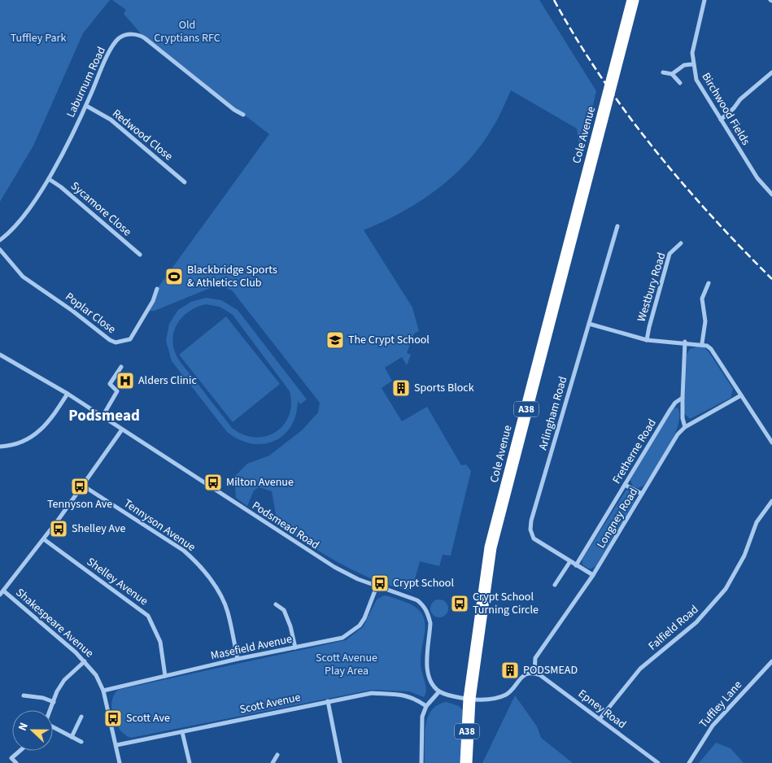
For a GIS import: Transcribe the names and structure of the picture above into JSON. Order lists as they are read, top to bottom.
{
  "streets": {
    "highway": ["Cole Avenue", "A38"],
    "street": [
      "Laburnum Road",
      "Birchwood Fields",
      "Redwood Close",
      "Sycamore Close",
      "Westbury Road",
      "Poplar Close",
      "Arlingham Road",
      "Fretherne Road",
      "Longney Road",
      "Tennyson Avenue",
      "Podsmead Road",
      "Shelley Avenue",
      "Shakespeare Avenue",
      "Falfield Road",
      "Masefield Avenue",
      "Scott Avenue",
      "Tuffley Lane",
      "Epney Road"
    ]
  },
  "crossings": [
    ["Laburnum Road", "Redwood Close"],
    ["Laburnum Road", "Sycamore Close"],
    ["Westbury Road", "Arlingham Road"],
    ["Arlingham Road", "Fretherne Road"],
    ["Arlingham Road", "Longney Road"],
    ["Longney Road", "Epney Road"],
    ["Tennyson Avenue", "Masefield Avenue"],
    ["Podsmead Road", "Masefield Avenue"],
    ["Shelley Avenue", "Masefield Avenue"],
    ["Shakespeare Avenue", "Masefield Avenue"],
    ["Shakespeare Avenue", "Scott Avenue"],
    ["Falfield Road", "Epney Road"]
  ],
  "districts": ["Podsmead"],
  "parks": ["Old Cryptians RFC", "Tuffley Park", "Scott Avenue Play Area"],
  "places": {
    "sports": ["Blackbridge Sports & Athletics Club"],
    "school or university": ["The Crypt School"],
    "hospital": ["Alders Clinic"],
    "building": ["Sports Block", "PODSMEAD"],
    "bus stop": [
      "Milton Avenue",
      "Tennyson Ave",
      "Shelley Ave",
      "Crypt School",
      "Crypt School Turning Circle",
      "Scott Ave"
    ]
  },
  "north": "left"
}
